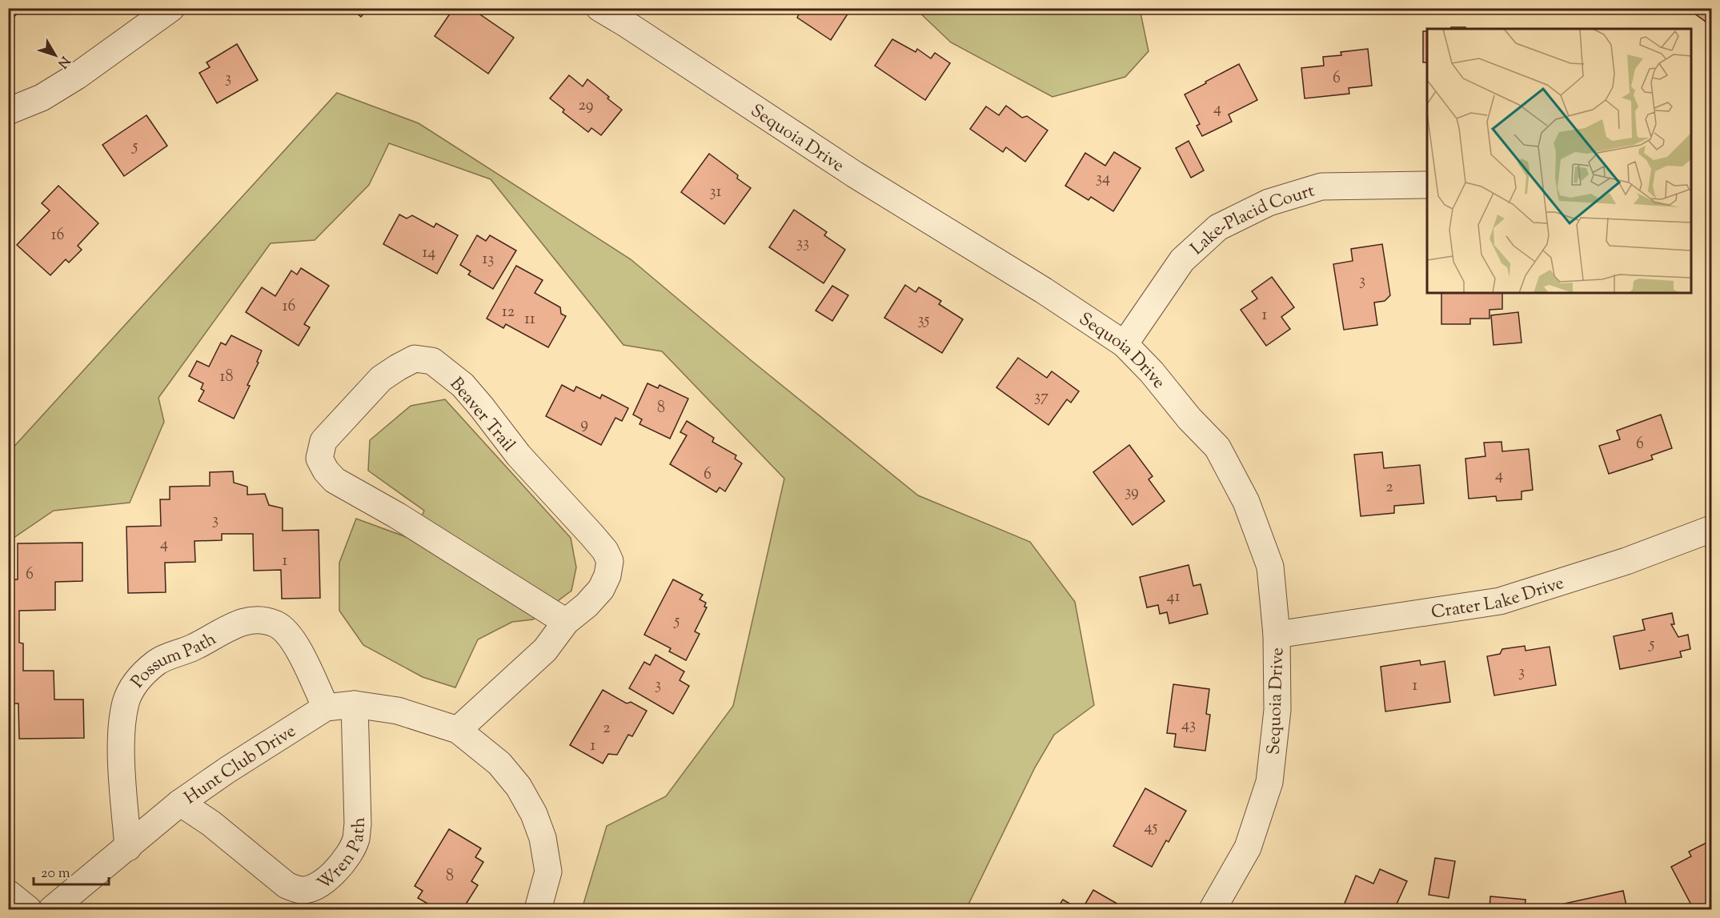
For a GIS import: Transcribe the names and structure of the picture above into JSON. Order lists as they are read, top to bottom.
{
  "streets": {
    "street": [
      "Sequoia Drive",
      "Lake-Placid Court",
      "Beaver Trail",
      "Crater Lake Drive",
      "Possum Path",
      "Hunt Club Drive",
      "Wren Path"
    ]
  },
  "crossings": [
    ["Sequoia Drive", "Lake-Placid Court"],
    ["Sequoia Drive", "Crater Lake Drive"],
    ["Possum Path", "Hunt Club Drive"],
    ["Hunt Club Drive", "Wren Path"]
  ],
  "house_numbers": [
    "3",
    "6",
    "29",
    "4",
    "5",
    "34",
    "31",
    "16",
    "33",
    "14",
    "13",
    "3",
    "16",
    "12",
    "1",
    "11",
    "35",
    "18",
    "37",
    "8",
    "9",
    "6",
    "6",
    "4",
    "2",
    "39",
    "3",
    "4",
    "1",
    "6",
    "41",
    "5",
    "5",
    "3",
    "3",
    "1",
    "43",
    "2",
    "1",
    "45",
    "8"
  ],
  "scale_bar": "20 m",
  "north": "bottom right"
}
